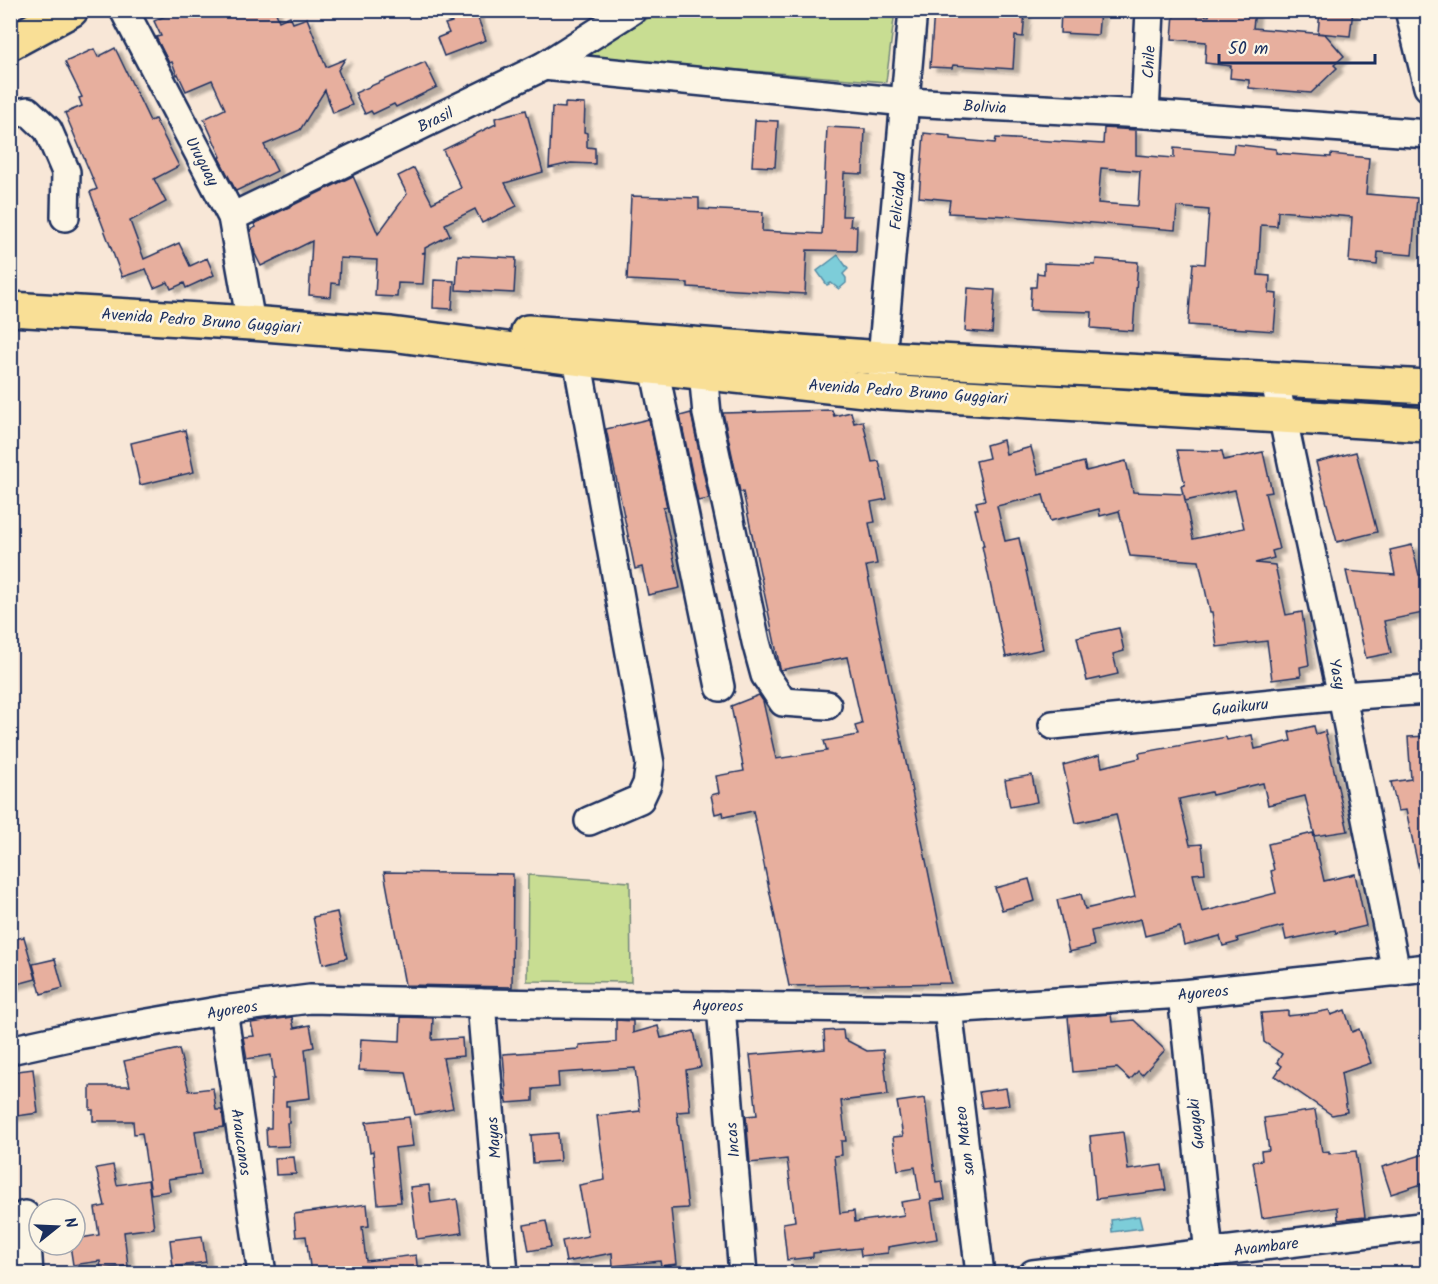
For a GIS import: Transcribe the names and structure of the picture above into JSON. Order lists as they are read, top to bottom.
{
  "streets": {
    "main road": ["Avenida Pedro Bruno Guggiari"],
    "street": [
      "Chile",
      "Bolivia",
      "Brasil",
      "Uruguay",
      "Felicidad",
      "Yasy",
      "Guaikuru",
      "Ayoreos",
      "Guayaki",
      "Mayas",
      "Incas",
      "san Mateo",
      "Araucanos",
      "Avambare"
    ]
  },
  "crossings": [
    ["Chile", "Bolivia"],
    ["Bolivia", "Brasil"],
    ["Bolivia", "Felicidad"],
    ["Brasil", "Uruguay"],
    ["Uruguay", "Avenida Pedro Bruno Guggiari"],
    ["Felicidad", "Avenida Pedro Bruno Guggiari"],
    ["Avenida Pedro Bruno Guggiari", "Yasy"],
    ["Yasy", "Guaikuru"],
    ["Yasy", "Ayoreos"],
    ["Ayoreos", "Guayaki"],
    ["Ayoreos", "Mayas"],
    ["Ayoreos", "Incas"],
    ["Ayoreos", "san Mateo"],
    ["Ayoreos", "Araucanos"],
    ["Guayaki", "Avambare"]
  ],
  "scale_bar": "50 m",
  "north": "right"
}
